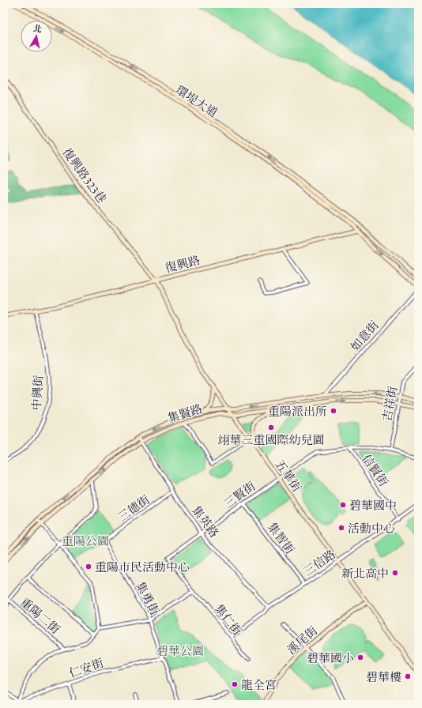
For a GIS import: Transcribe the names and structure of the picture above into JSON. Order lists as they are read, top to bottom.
{
  "streets": {
    "street": [
      "環堤大道",
      "復興路323巷",
      "復興路",
      "如意街",
      "中興街",
      "吉祥街",
      "集賢路",
      "信賢街",
      "五華街",
      "三賢街",
      "三德街",
      "集英路",
      "集智街",
      "三信路",
      "集勇街",
      "重陽二街",
      "集仁街",
      "溪尾街",
      "仁安街"
    ]
  },
  "crossings": [
    ["環堤大道", "復興路"],
    ["環堤大道", "如意街"],
    ["復興路323巷", "復興路"],
    ["復興路323巷", "五華街"],
    ["復興路", "中興街"],
    ["復興路", "五華街"],
    ["如意街", "集賢路"],
    ["吉祥街", "集賢路"],
    ["吉祥街", "三賢街"],
    ["集賢路", "五華街"],
    ["集賢路", "集英路"],
    ["信賢街", "三賢街"],
    ["信賢街", "三信路"],
    ["五華街", "三賢街"],
    ["五華街", "三信路"],
    ["五華街", "溪尾街"],
    ["三賢街", "集英路"],
    ["三賢街", "集智街"],
    ["三賢街", "集仁街"],
    ["三德街", "集英路"],
    ["三德街", "集勇街"],
    ["集英路", "三信路"],
    ["集智街", "三信路"],
    ["三信路", "集仁街"],
    ["集勇街", "仁安街"]
  ],
  "parks": ["重陽公園", "碧華公園"],
  "places": [
    "重陽派出所",
    "翊華三重國際幼兒園",
    "碧華國中",
    "活動中心",
    "重陽市民活動中心",
    "新北高中",
    "碧華國小",
    "碧華樓",
    "龍全宮"
  ],
  "north": "top"
}
